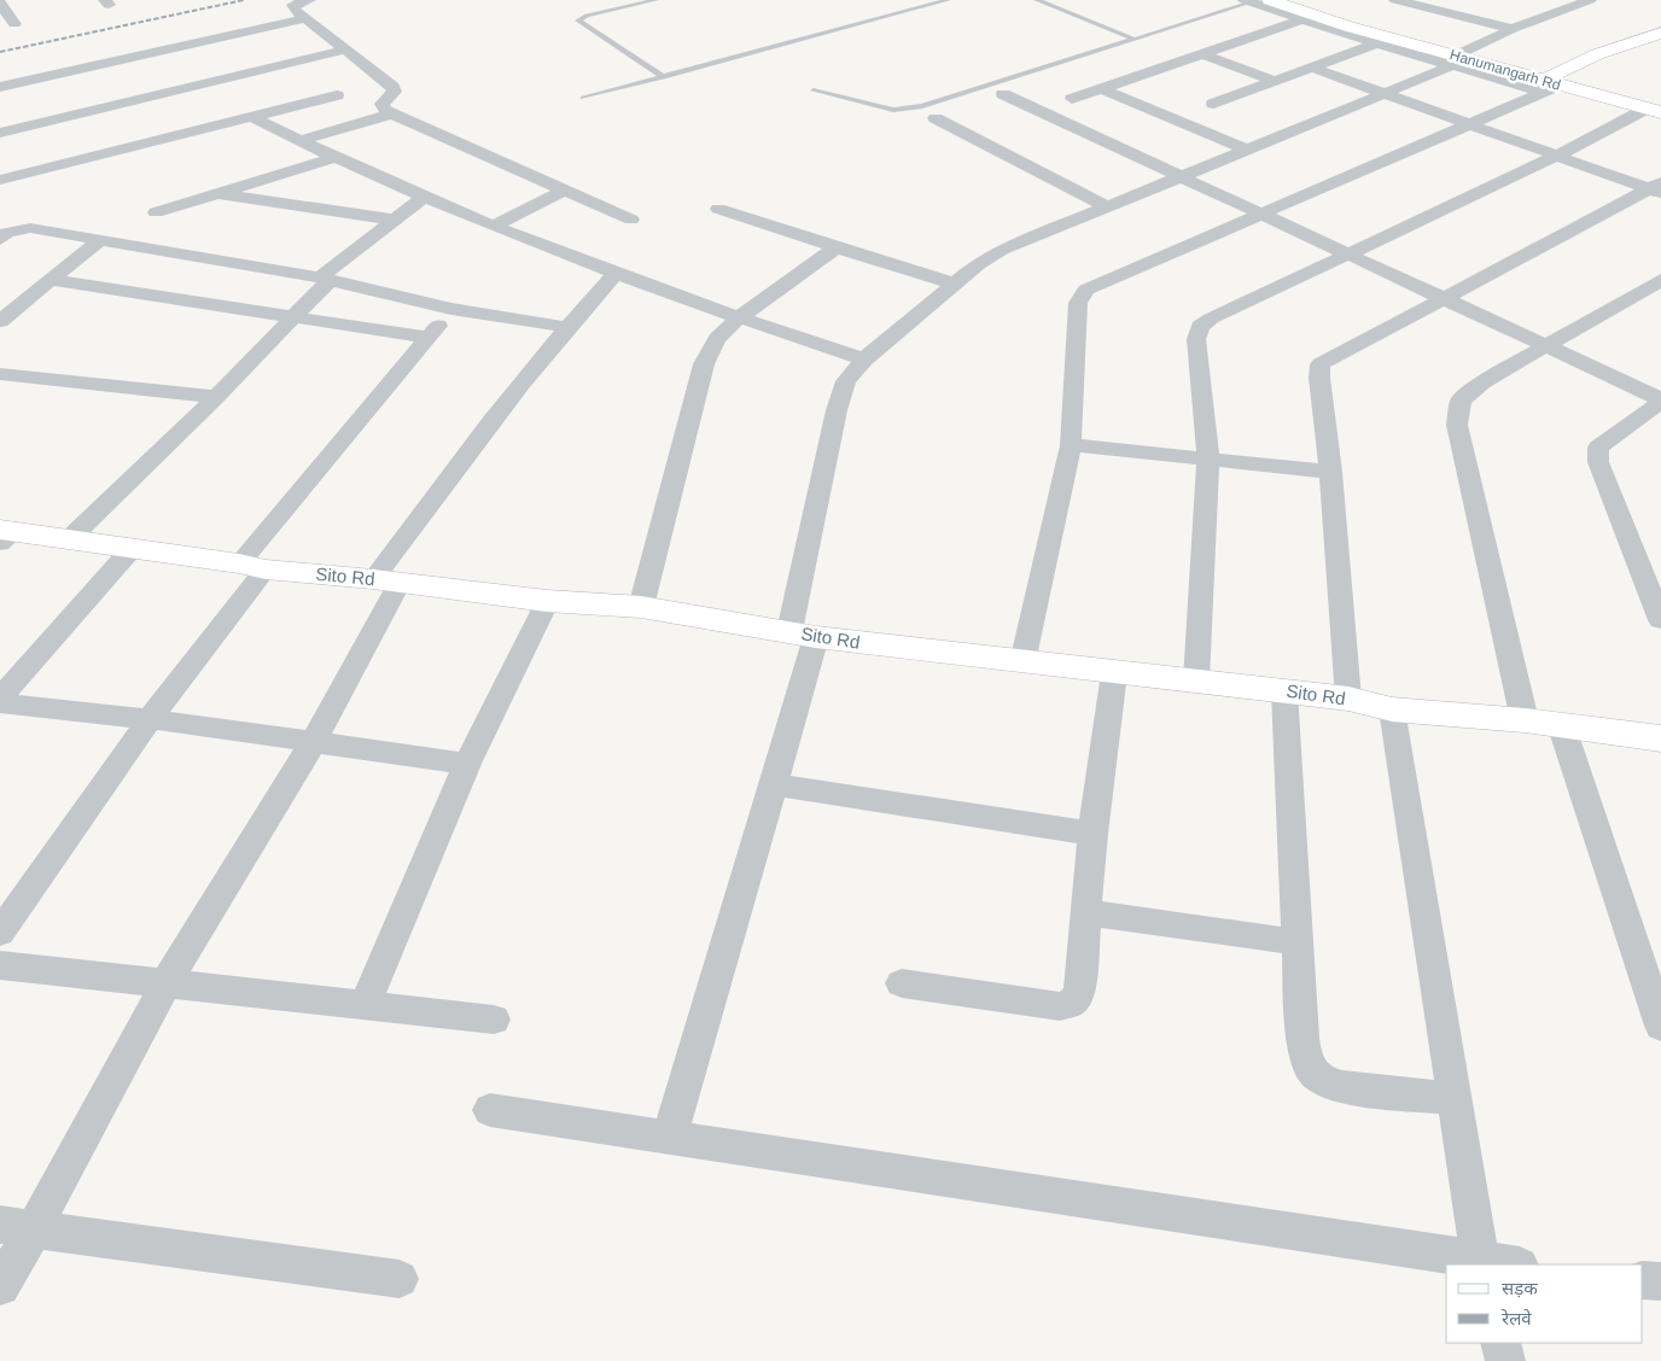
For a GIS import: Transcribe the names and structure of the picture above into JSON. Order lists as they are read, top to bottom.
{
  "streets": {
    "main road": ["Hanumangarh Rd", "Sito Rd"]
  },
  "legend": ["सड़क", "रेलवे"]
}
